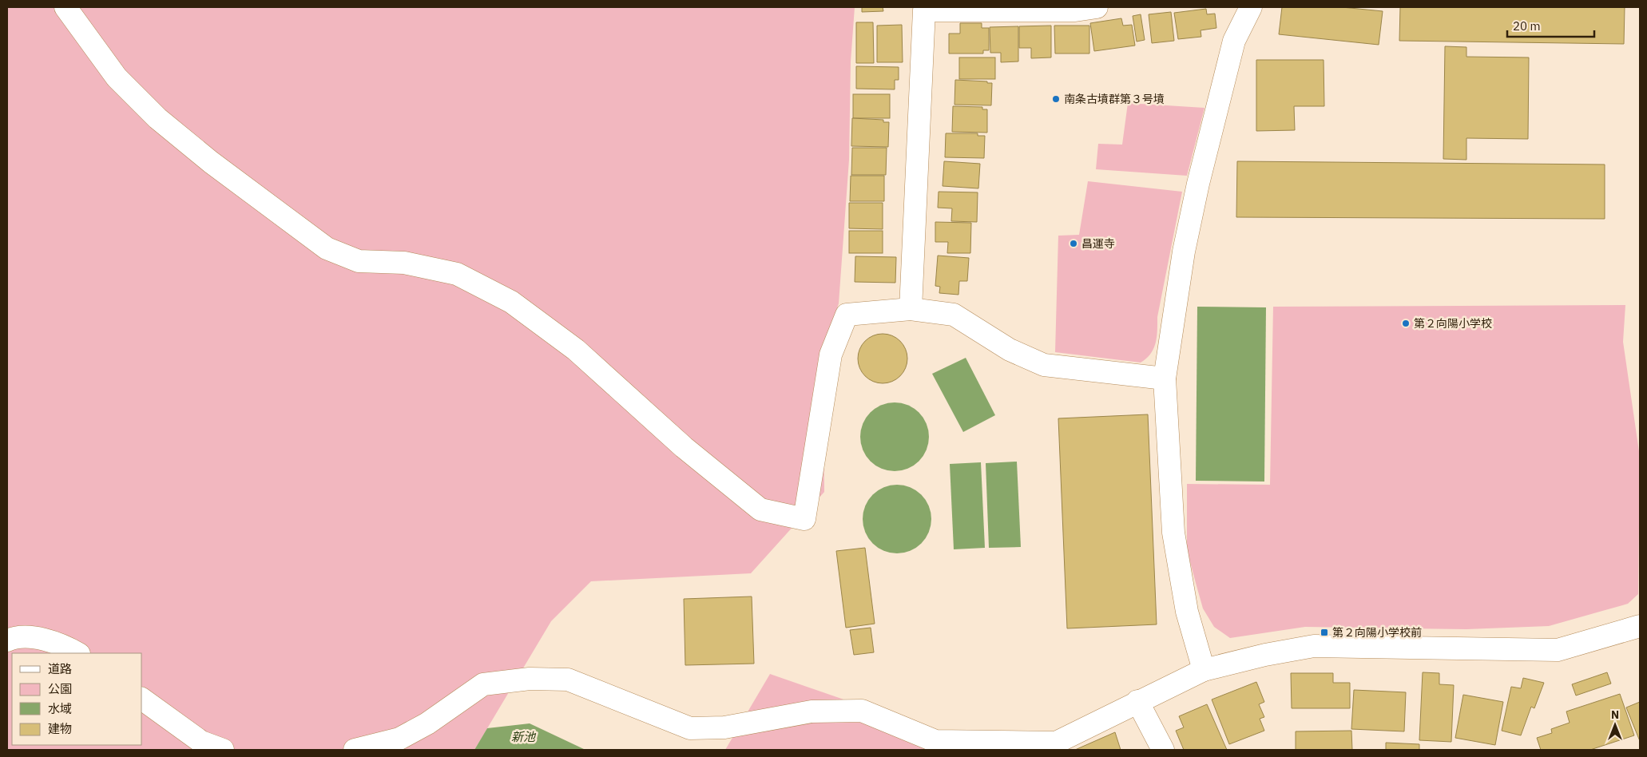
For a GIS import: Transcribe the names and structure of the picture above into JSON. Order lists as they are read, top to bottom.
{
  "water": ["新池"],
  "places": {
    "other": ["南条古墳群第３号墳", "昌運寺", "第２向陽小学校"],
    "transit": ["第２向陽小学校前"]
  },
  "legend": [
    "道路",
    "公園",
    "水域",
    "建物"
  ],
  "scale_bar": "20 m",
  "north": "top"
}
